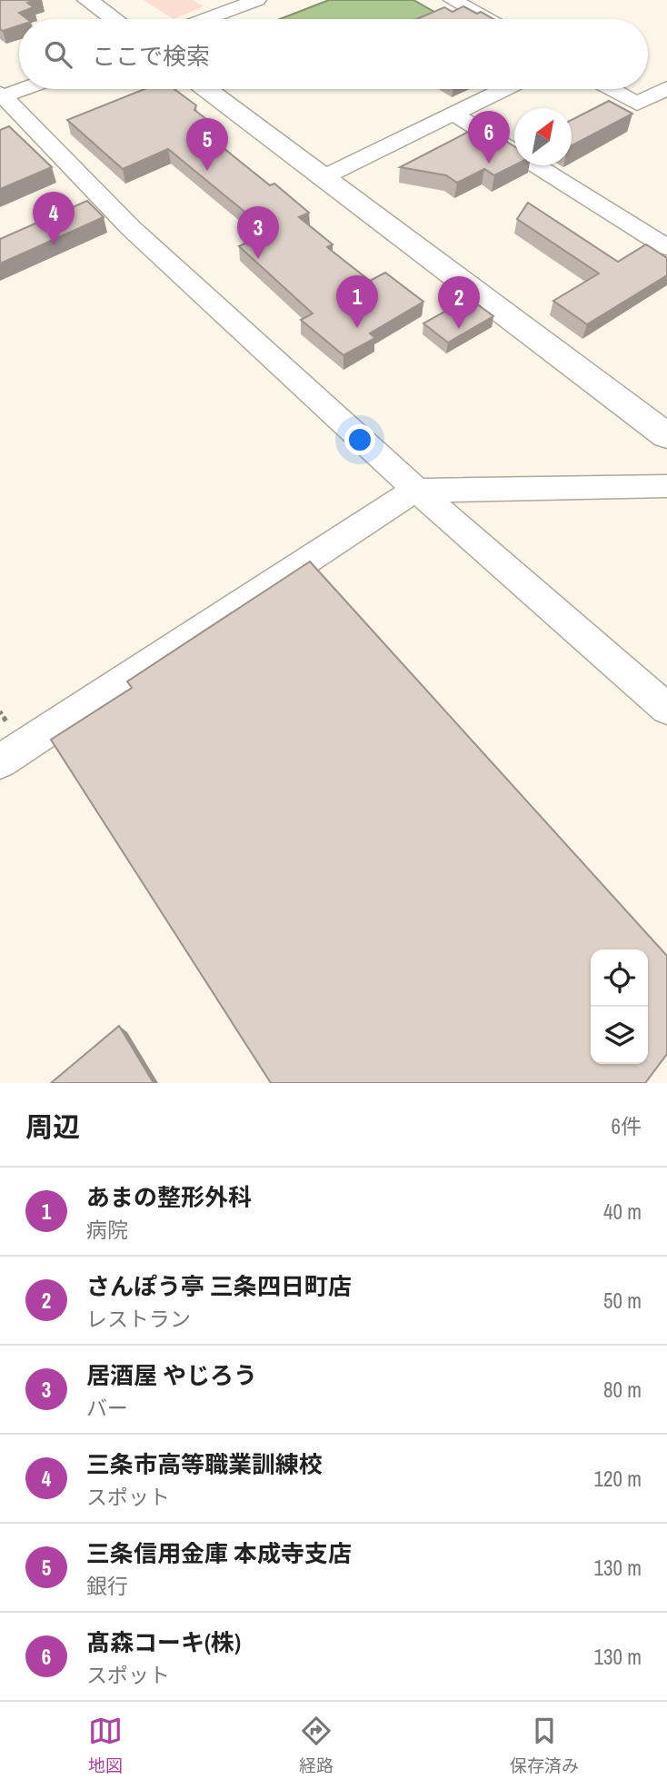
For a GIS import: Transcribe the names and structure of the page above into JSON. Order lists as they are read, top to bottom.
{
  "north": "top right",
  "page": {
    "search": "ここで検索",
    "pins": [
      "6",
      "5",
      "4",
      "3",
      "1",
      "2"
    ],
    "heading": ["周辺", "6件"],
    "list": [
      {
        "mark": "1",
        "name": "あまの整形外科",
        "note": "病院",
        "value": "40 m"
      },
      {
        "mark": "2",
        "name": "さんぽう亭 三条四日町店",
        "note": "レストラン",
        "value": "50 m"
      },
      {
        "mark": "3",
        "name": "居酒屋 やじろう",
        "note": "バー",
        "value": "80 m"
      },
      {
        "mark": "4",
        "name": "三条市高等職業訓練校",
        "note": "スポット",
        "value": "120 m"
      },
      {
        "mark": "5",
        "name": "三条信用金庫 本成寺支店",
        "note": "銀行",
        "value": "130 m"
      },
      {
        "mark": "6",
        "name": "髙森コーキ(株)",
        "note": "スポット",
        "value": "130 m"
      }
    ],
    "nav": ["地図", "経路", "保存済み"]
  }
}
